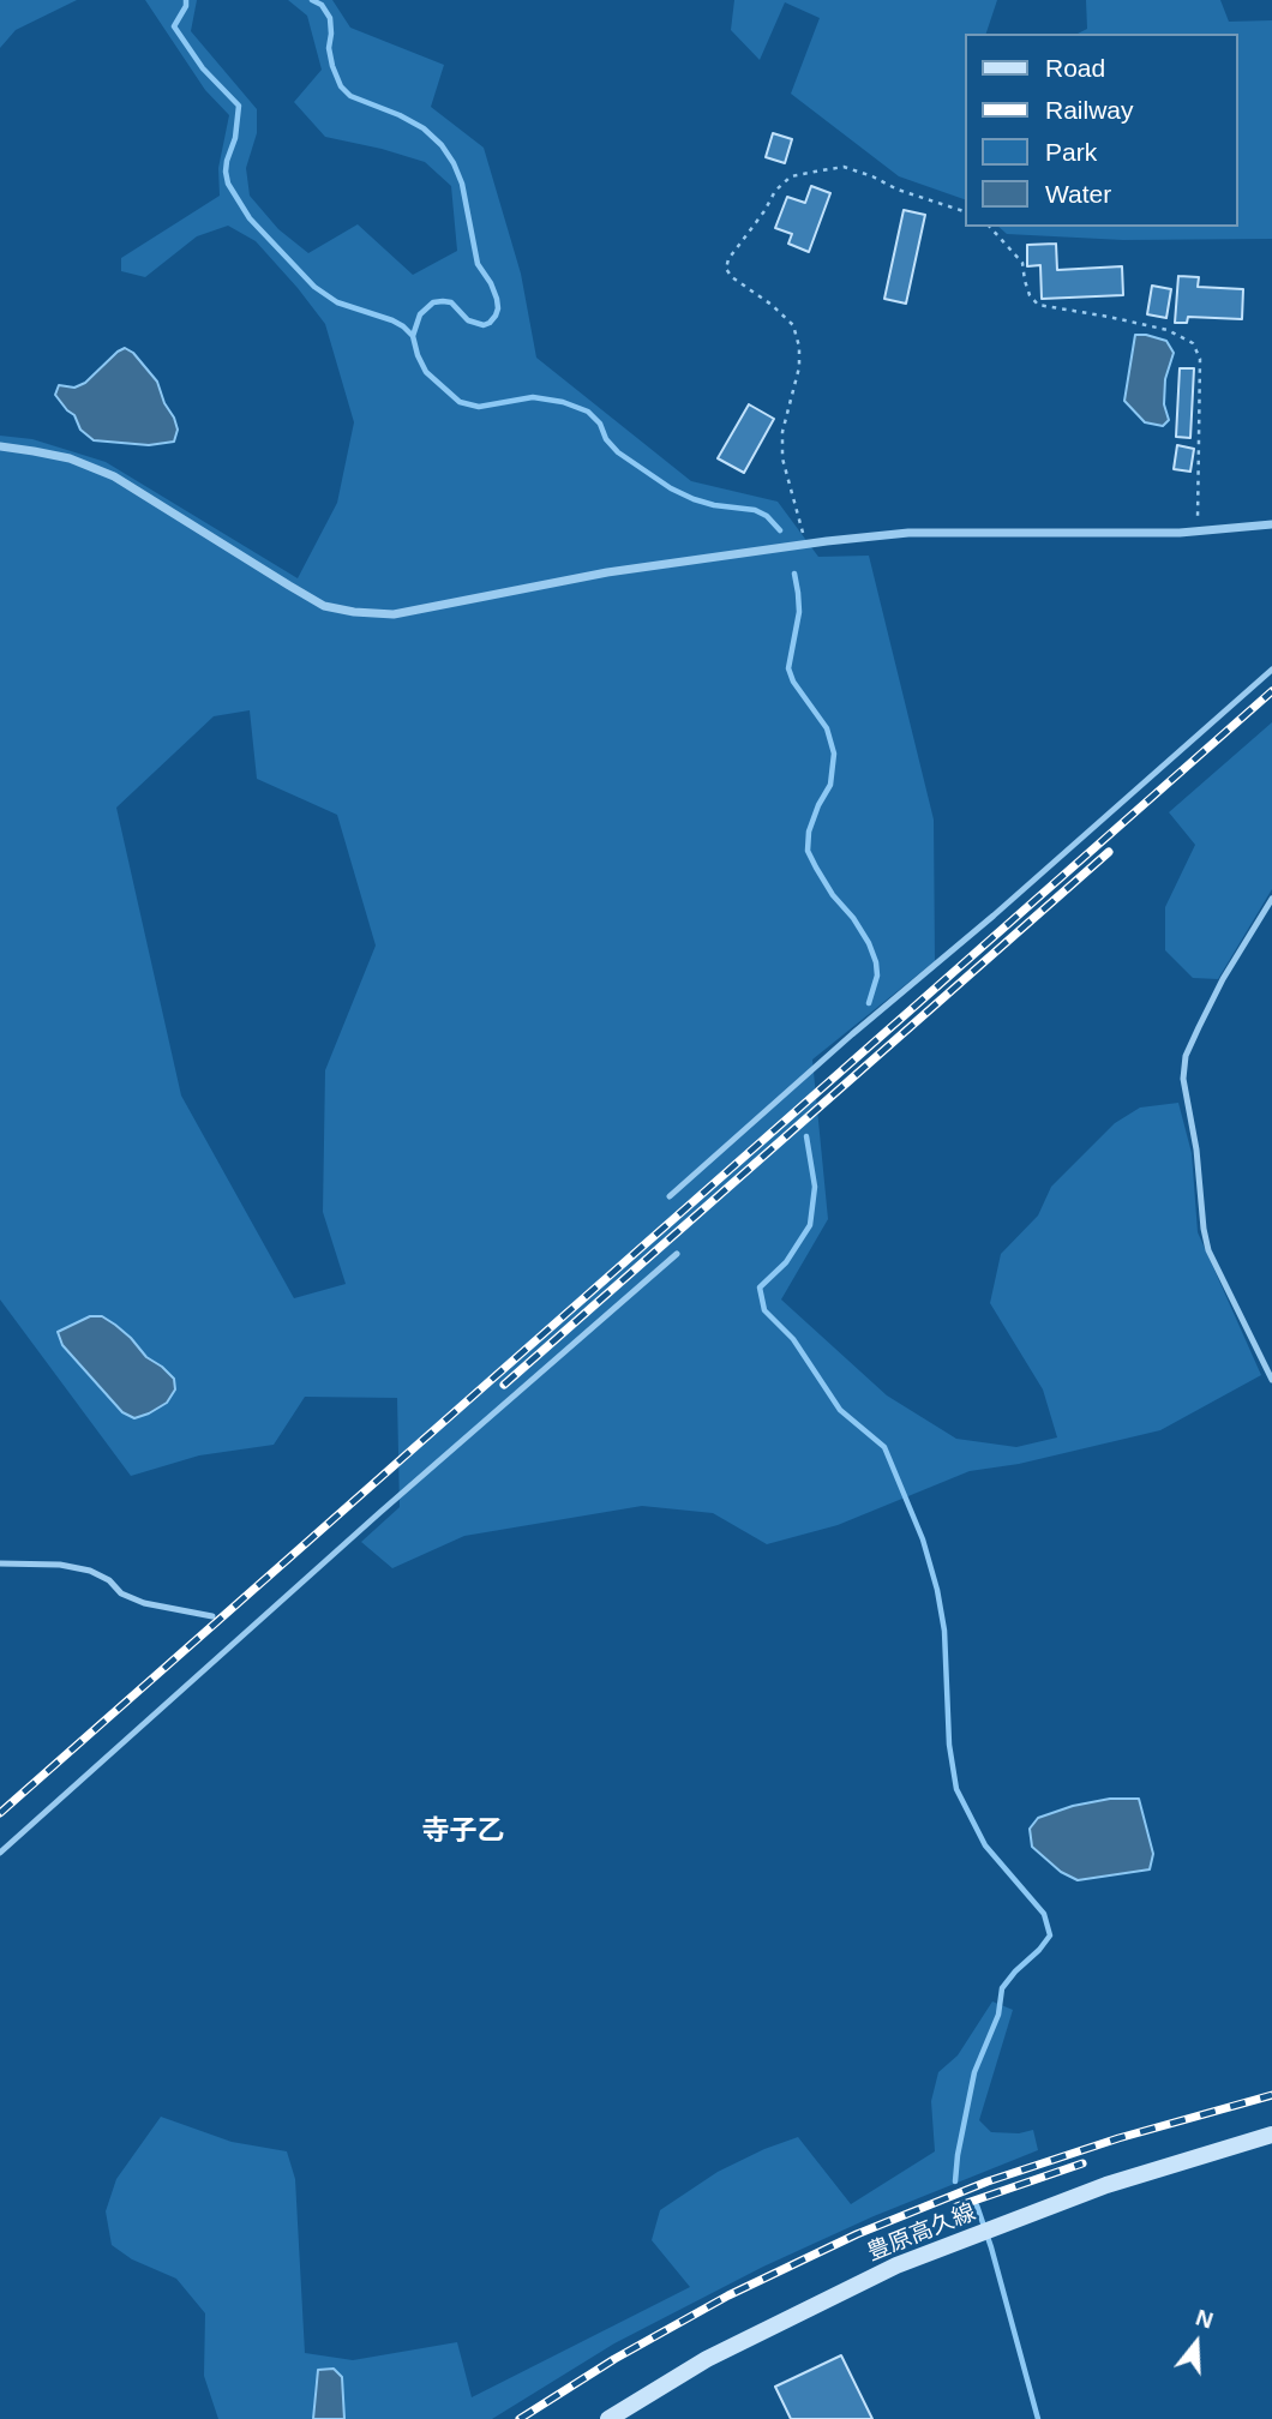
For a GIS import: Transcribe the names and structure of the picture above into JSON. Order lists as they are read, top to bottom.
{
  "streets": {
    "main road": ["豊原高久線"]
  },
  "districts": ["寺子乙"],
  "legend": [
    "Road",
    "Railway",
    "Park",
    "Water"
  ],
  "north": "top"
}
